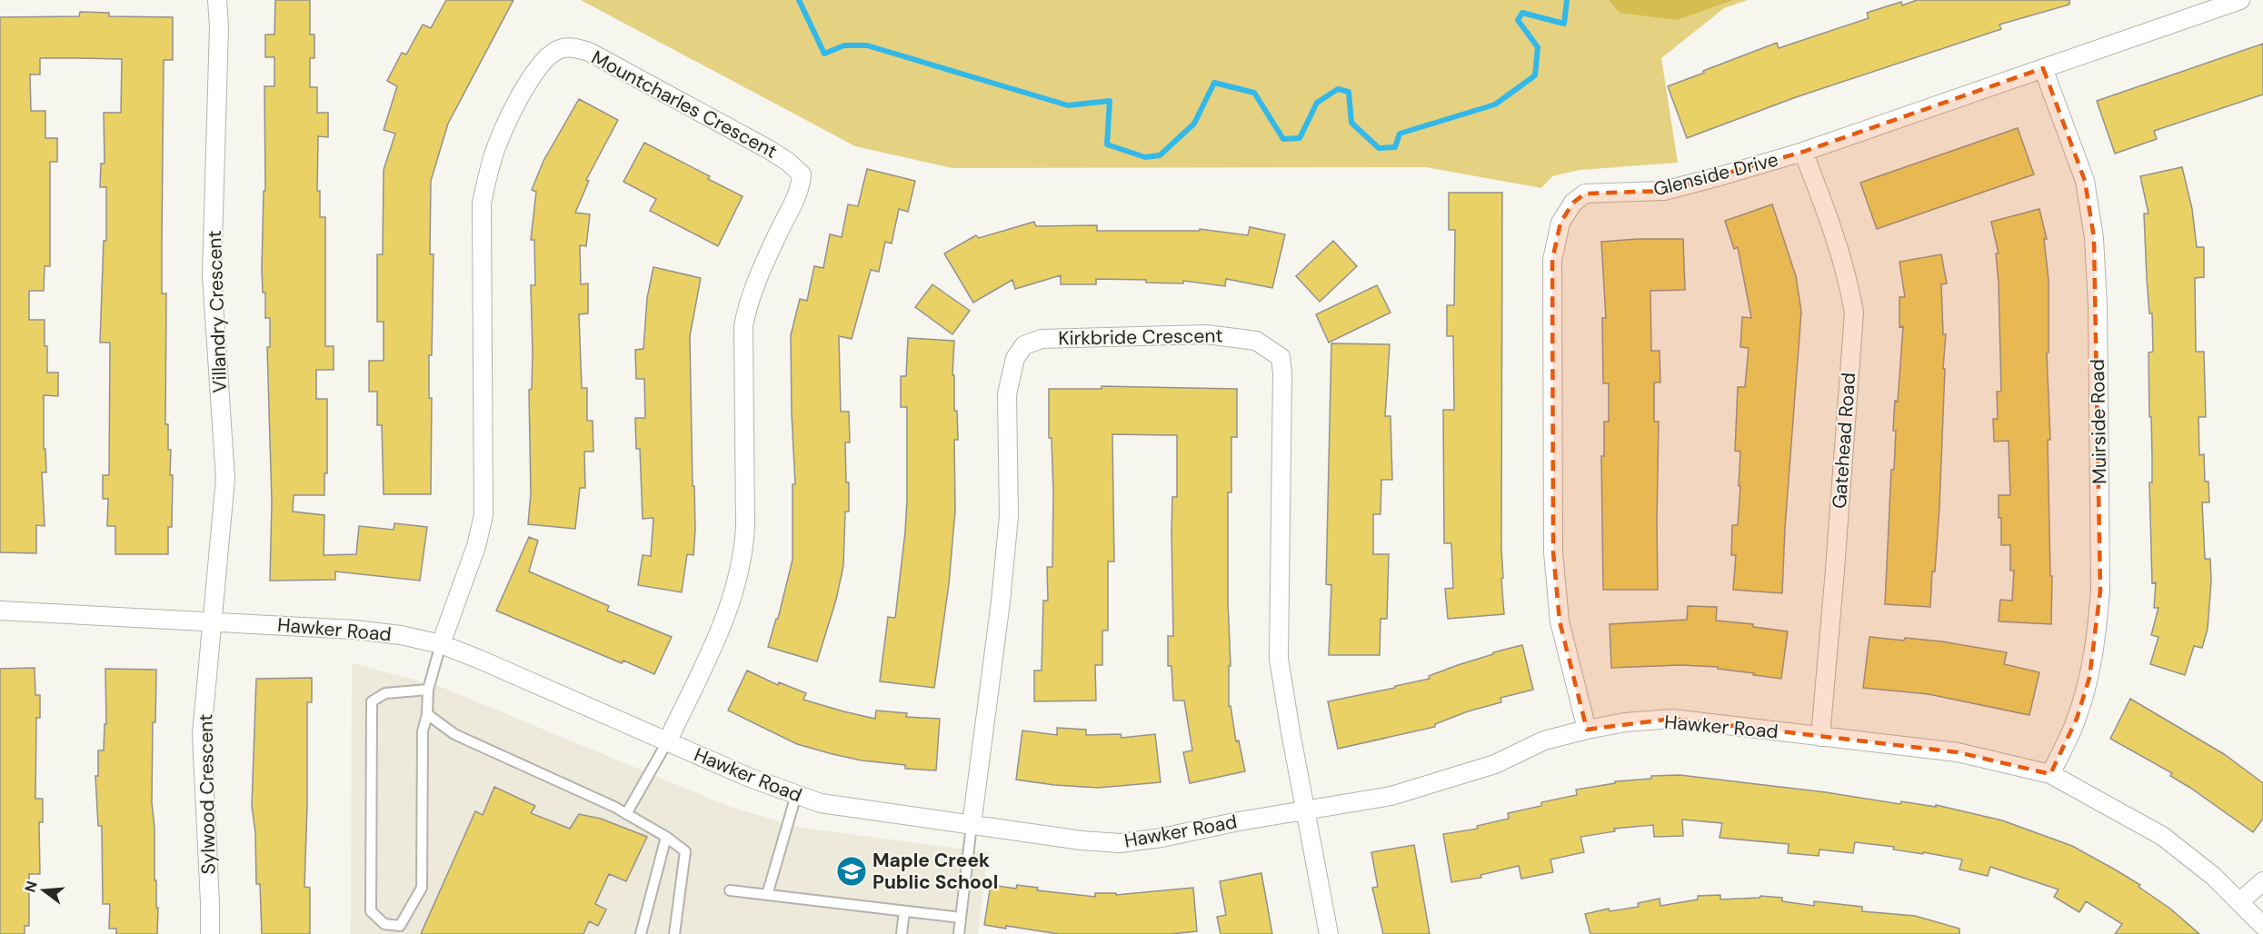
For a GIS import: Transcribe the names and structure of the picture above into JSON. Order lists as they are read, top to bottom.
{
  "streets": {
    "street": [
      "Mountcharles Crescent",
      "Glenside Drive",
      "Villandry Crescent",
      "Kirkbride Crescent",
      "Muirside Road",
      "Gatehead Road",
      "Hawker Road",
      "Sylwood Crescent"
    ]
  },
  "crossings": [
    ["Mountcharles Crescent", "Hawker Road"],
    ["Glenside Drive", "Muirside Road"],
    ["Glenside Drive", "Gatehead Road"],
    ["Glenside Drive", "Hawker Road"],
    ["Villandry Crescent", "Hawker Road"],
    ["Villandry Crescent", "Sylwood Crescent"],
    ["Kirkbride Crescent", "Hawker Road"],
    ["Muirside Road", "Hawker Road"],
    ["Gatehead Road", "Hawker Road"],
    ["Hawker Road", "Sylwood Crescent"]
  ],
  "places": {
    "school or university": ["Maple Creek Public School"]
  },
  "north": "left"
}
